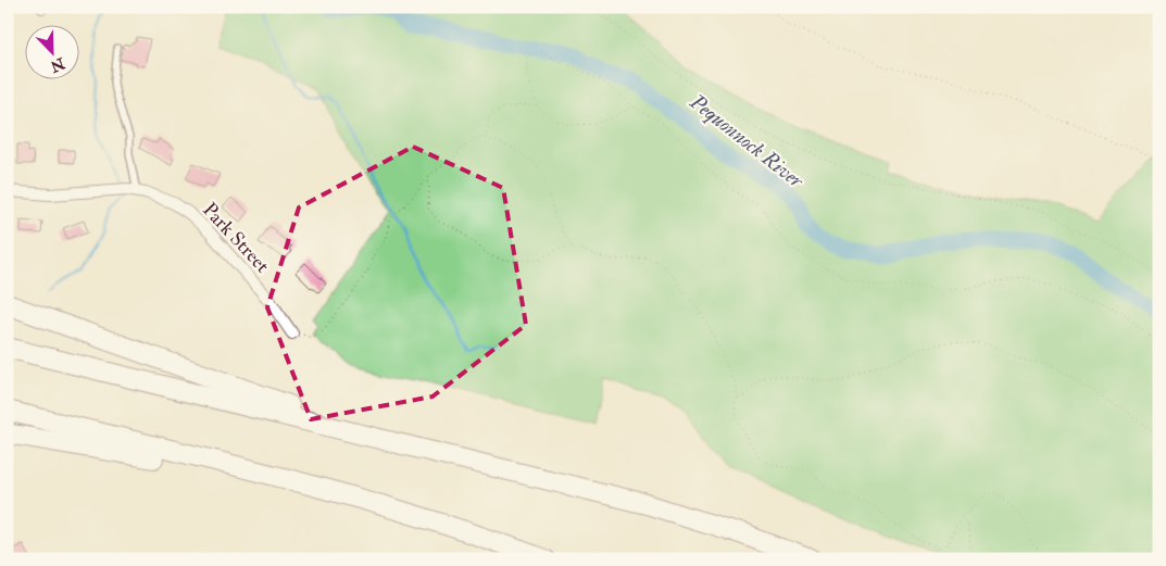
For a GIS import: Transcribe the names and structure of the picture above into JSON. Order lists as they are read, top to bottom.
{
  "streets": {
    "street": ["Park Street"]
  },
  "water": ["Pequonnock River"],
  "north": "bottom right"
}
